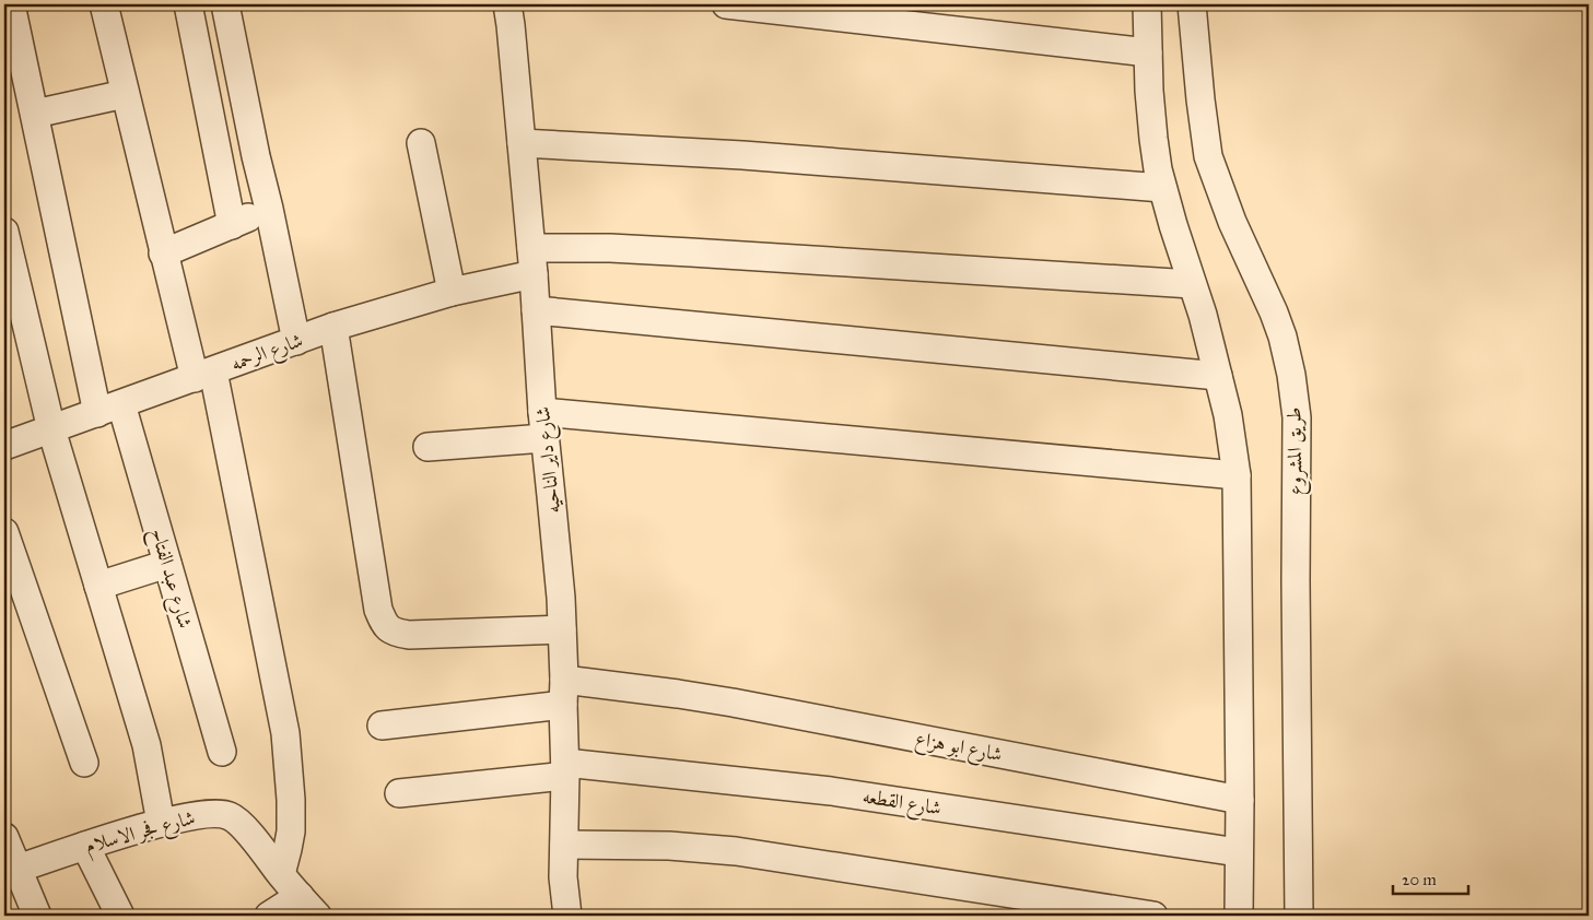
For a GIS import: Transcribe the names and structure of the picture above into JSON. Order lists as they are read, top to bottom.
{
  "streets": {
    "street": [
      "شارع الرحمه",
      "طريق المشروع",
      "شارع داير الناحيه",
      "شارع عبد الفتاح",
      "شارع ابو هزاع",
      "شارع القطعه",
      "شارع فجر الاسلام"
    ]
  },
  "crossings": [
    ["شارع الرحمه", "شارع داير الناحيه"],
    ["شارع الرحمه", "شارع عبد الفتاح"],
    ["شارع داير الناحيه", "شارع ابو هزاع"],
    ["شارع داير الناحيه", "شارع القطعه"]
  ],
  "scale_bar": "20 m"
}
